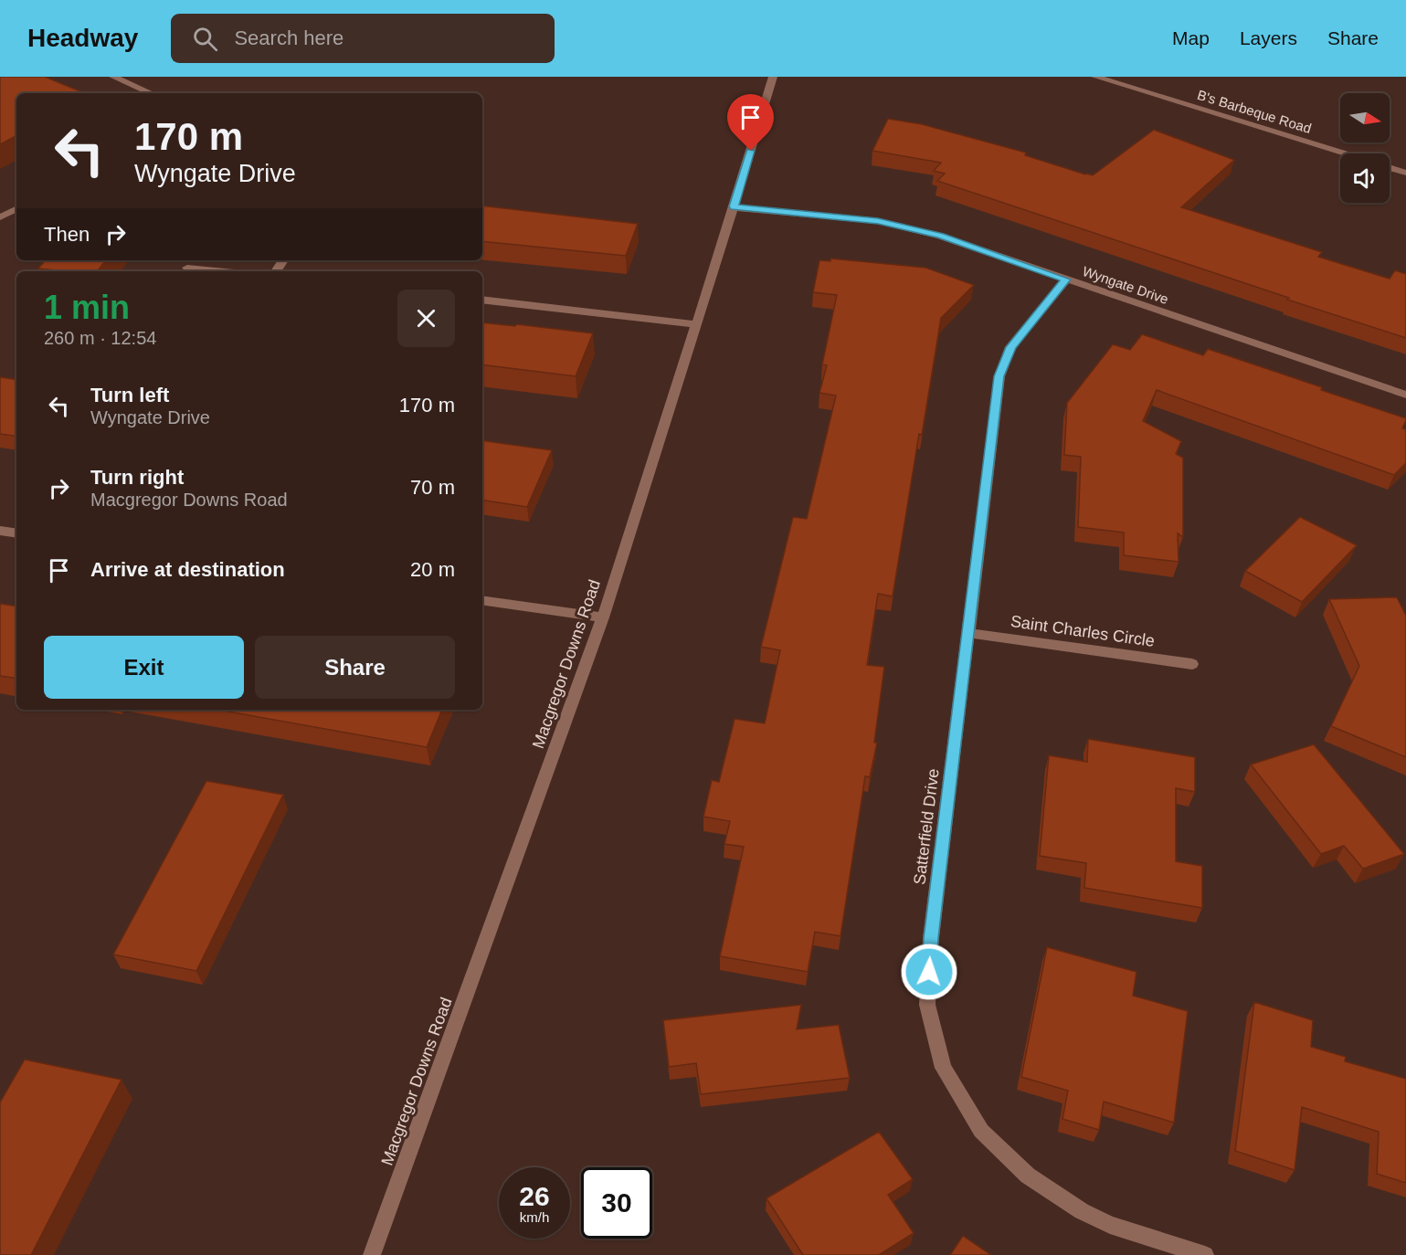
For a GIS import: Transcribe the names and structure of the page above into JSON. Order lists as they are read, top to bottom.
{
  "streets": {
    "street": [
      "B's Barbeque Road",
      "Wyngate Drive",
      "Saint Charles Circle",
      "Macgregor Downs Road",
      "Satterfield Drive"
    ]
  },
  "crossings": [
    ["Wyngate Drive", "Macgregor Downs Road"],
    ["Wyngate Drive", "Satterfield Drive"],
    ["Saint Charles Circle", "Satterfield Drive"]
  ],
  "north": "right",
  "page": {
    "header": "Headway",
    "search": "Search here",
    "nav": ["Map", "Layers", "Share"],
    "turn": ["170 m", "Wyngate Drive"],
    "then": "Then",
    "heading": ["1 min", "260 m · 12:54"],
    "list": [
      {
        "name": "Turn left",
        "note": "Wyngate Drive",
        "value": "170 m"
      },
      {
        "name": "Turn right",
        "note": "Macgregor Downs Road",
        "value": "70 m"
      },
      {
        "name": "Arrive at destination",
        "value": "20 m"
      }
    ],
    "buttons": ["Exit", "Share"],
    "speed": "26 km/h",
    "limit": "30"
  }
}
